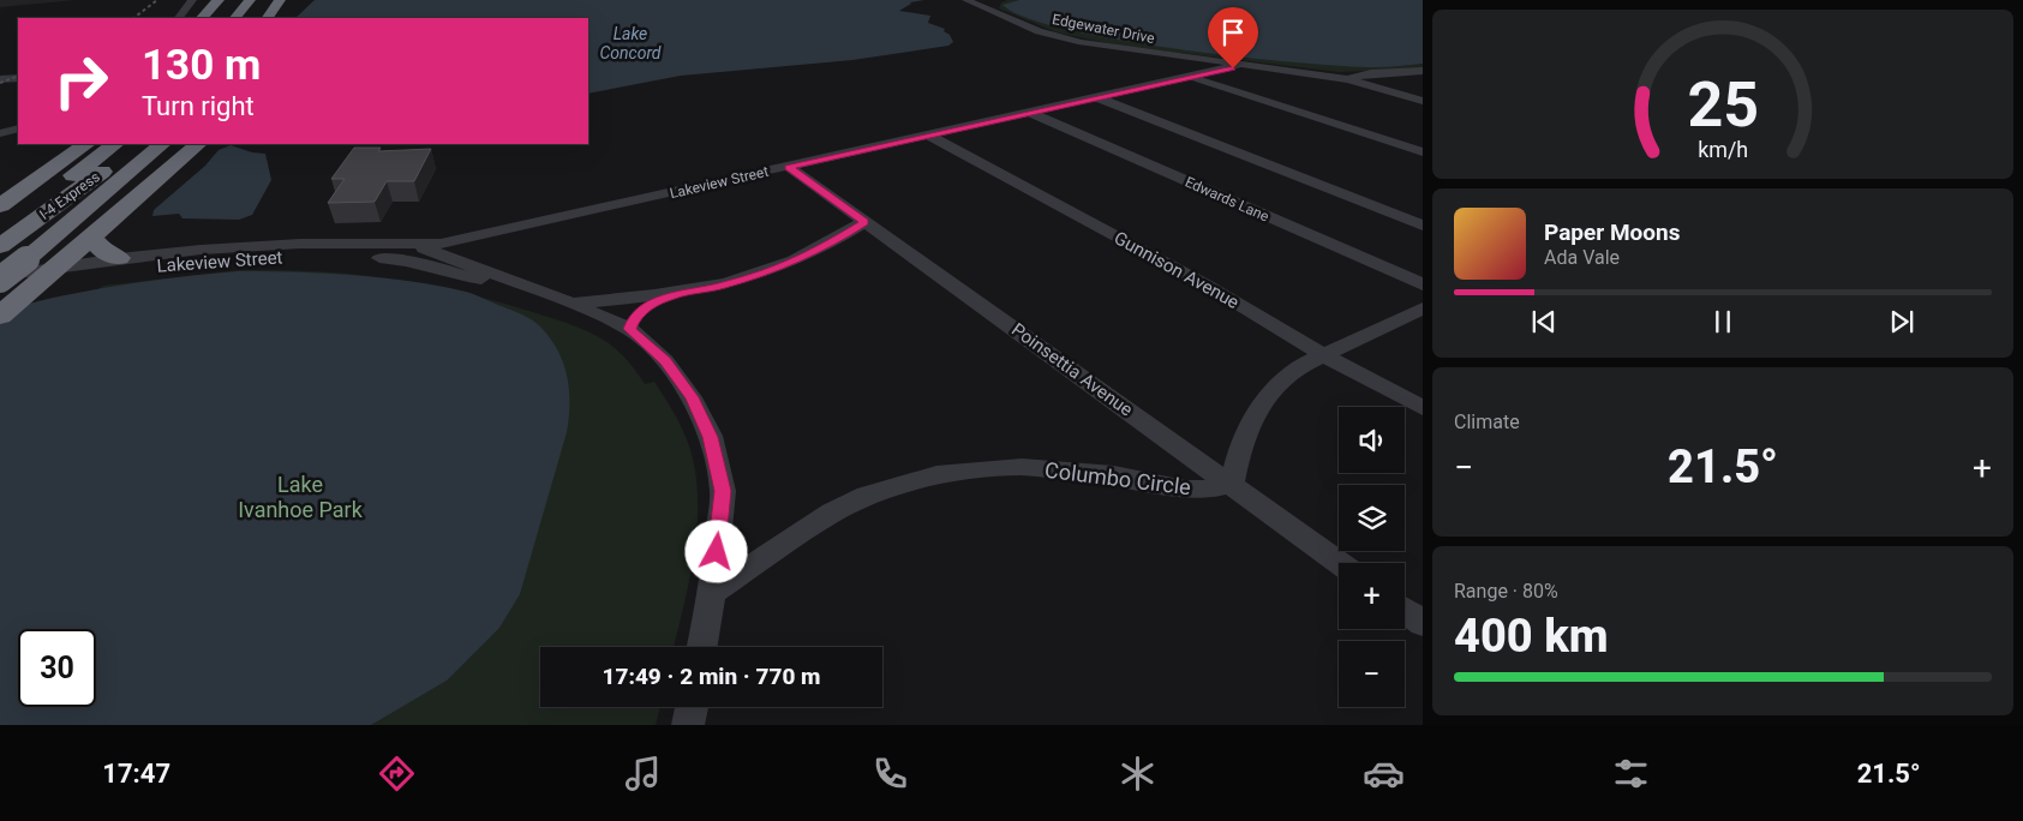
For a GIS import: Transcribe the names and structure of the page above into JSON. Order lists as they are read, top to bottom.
{
  "streets": {
    "highway": ["I-4 Express"],
    "street": [
      "Edgewater Drive",
      "Lakeview Street",
      "Edwards Lane",
      "Gunnison Avenue",
      "Poinsettia Avenue",
      "Columbo Circle"
    ]
  },
  "crossings": [
    ["Edgewater Drive", "Lakeview Street"],
    ["Lakeview Street", "Edwards Lane"],
    ["Lakeview Street", "Gunnison Avenue"],
    ["Lakeview Street", "Poinsettia Avenue"],
    ["Poinsettia Avenue", "Columbo Circle"]
  ],
  "water": ["Lake Concord"],
  "parks": ["Lake Ivanhoe Park"],
  "page": {
    "turn": ["130 m", "Turn right"],
    "song": ["Paper Moons", "Ada Vale"],
    "tile": [
      "Climate",
      ["Range · 80%", "400 km"]
    ],
    "map_buttons": ["+", "−"],
    "heat": ["−", "21.5°", "+"],
    "limit": "30",
    "trip": "17:49 · 2 min · 770 m",
    "tabs": ["17:47", "21.5°"],
    "gauge": ["25", "km/h"]
  }
}
